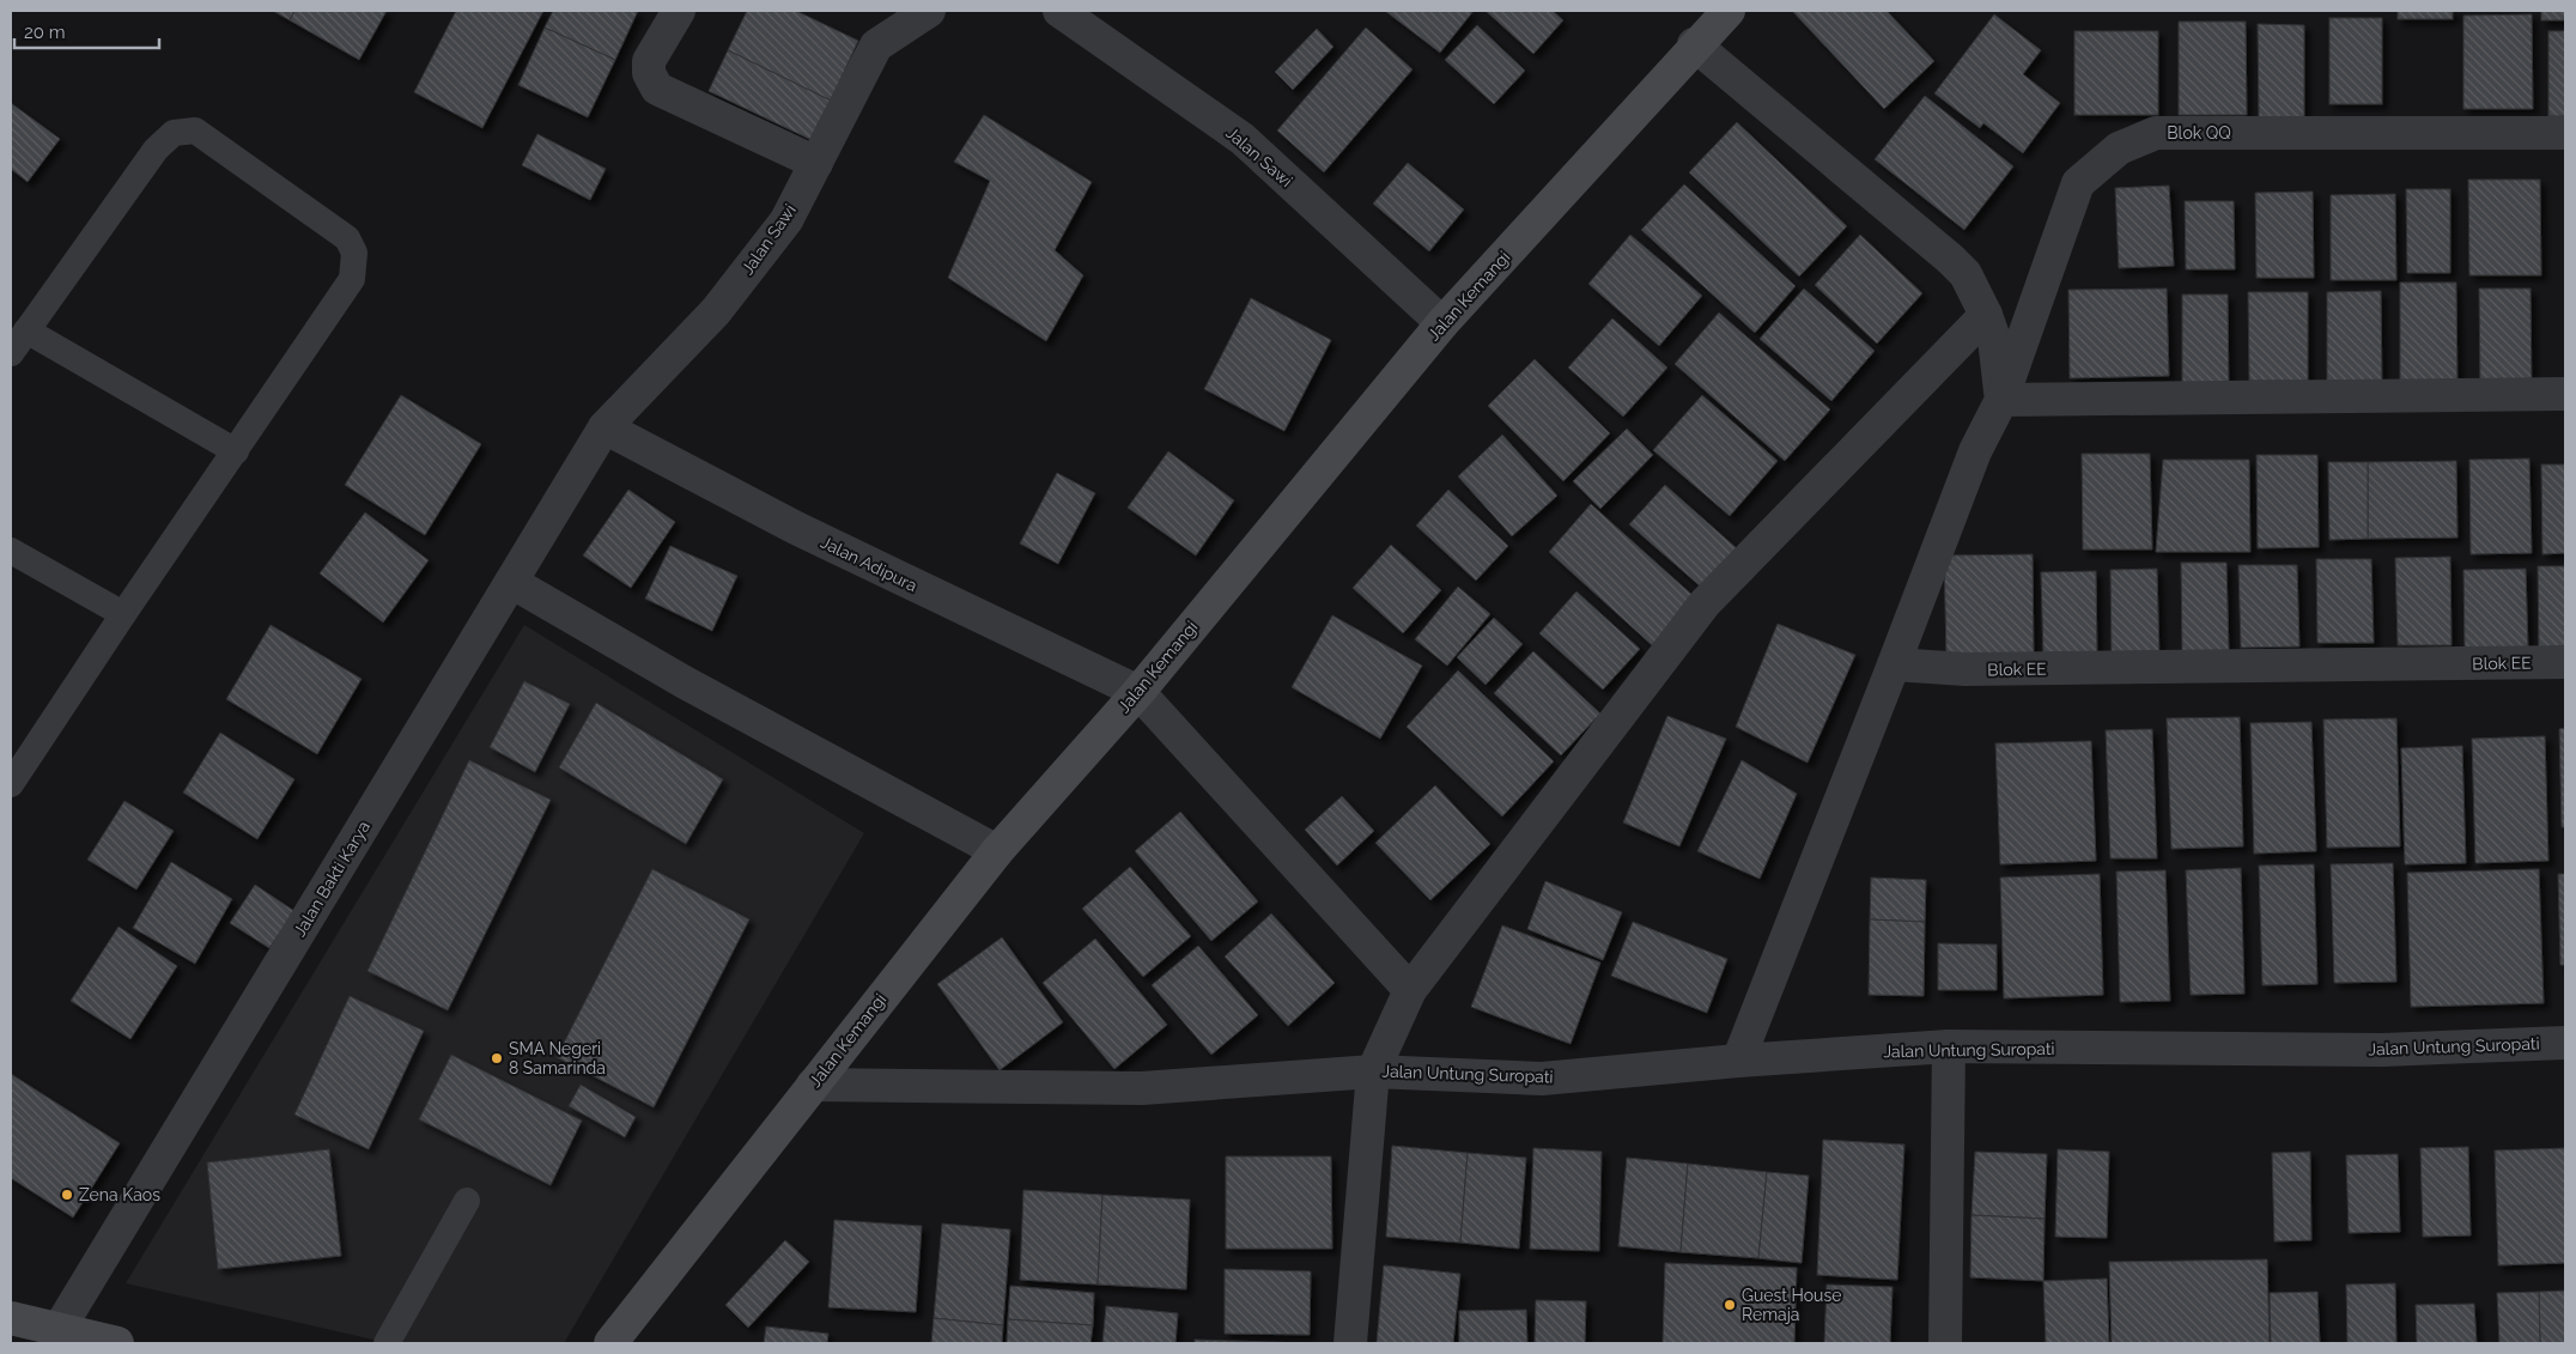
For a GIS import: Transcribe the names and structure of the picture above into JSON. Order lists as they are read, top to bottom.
{
  "streets": {
    "street": [
      "Blok QQ",
      "Jalan Sawi",
      "Jalan Kemangi",
      "Jalan Adipura",
      "Blok EE",
      "Jalan Bakti Karya",
      "Jalan Untung Suropati"
    ]
  },
  "crossings": [
    ["Blok QQ", "Blok EE"],
    ["Jalan Sawi", "Jalan Kemangi"],
    ["Jalan Sawi", "Jalan Adipura"],
    ["Jalan Sawi", "Jalan Bakti Karya"],
    ["Jalan Kemangi", "Jalan Adipura"],
    ["Jalan Kemangi", "Jalan Untung Suropati"],
    ["Jalan Adipura", "Jalan Bakti Karya"]
  ],
  "places": ["SMA Negeri 8 Samarinda", "Zena Kaos", "Guest House Remaja"],
  "scale_bar": "20 m"
}
